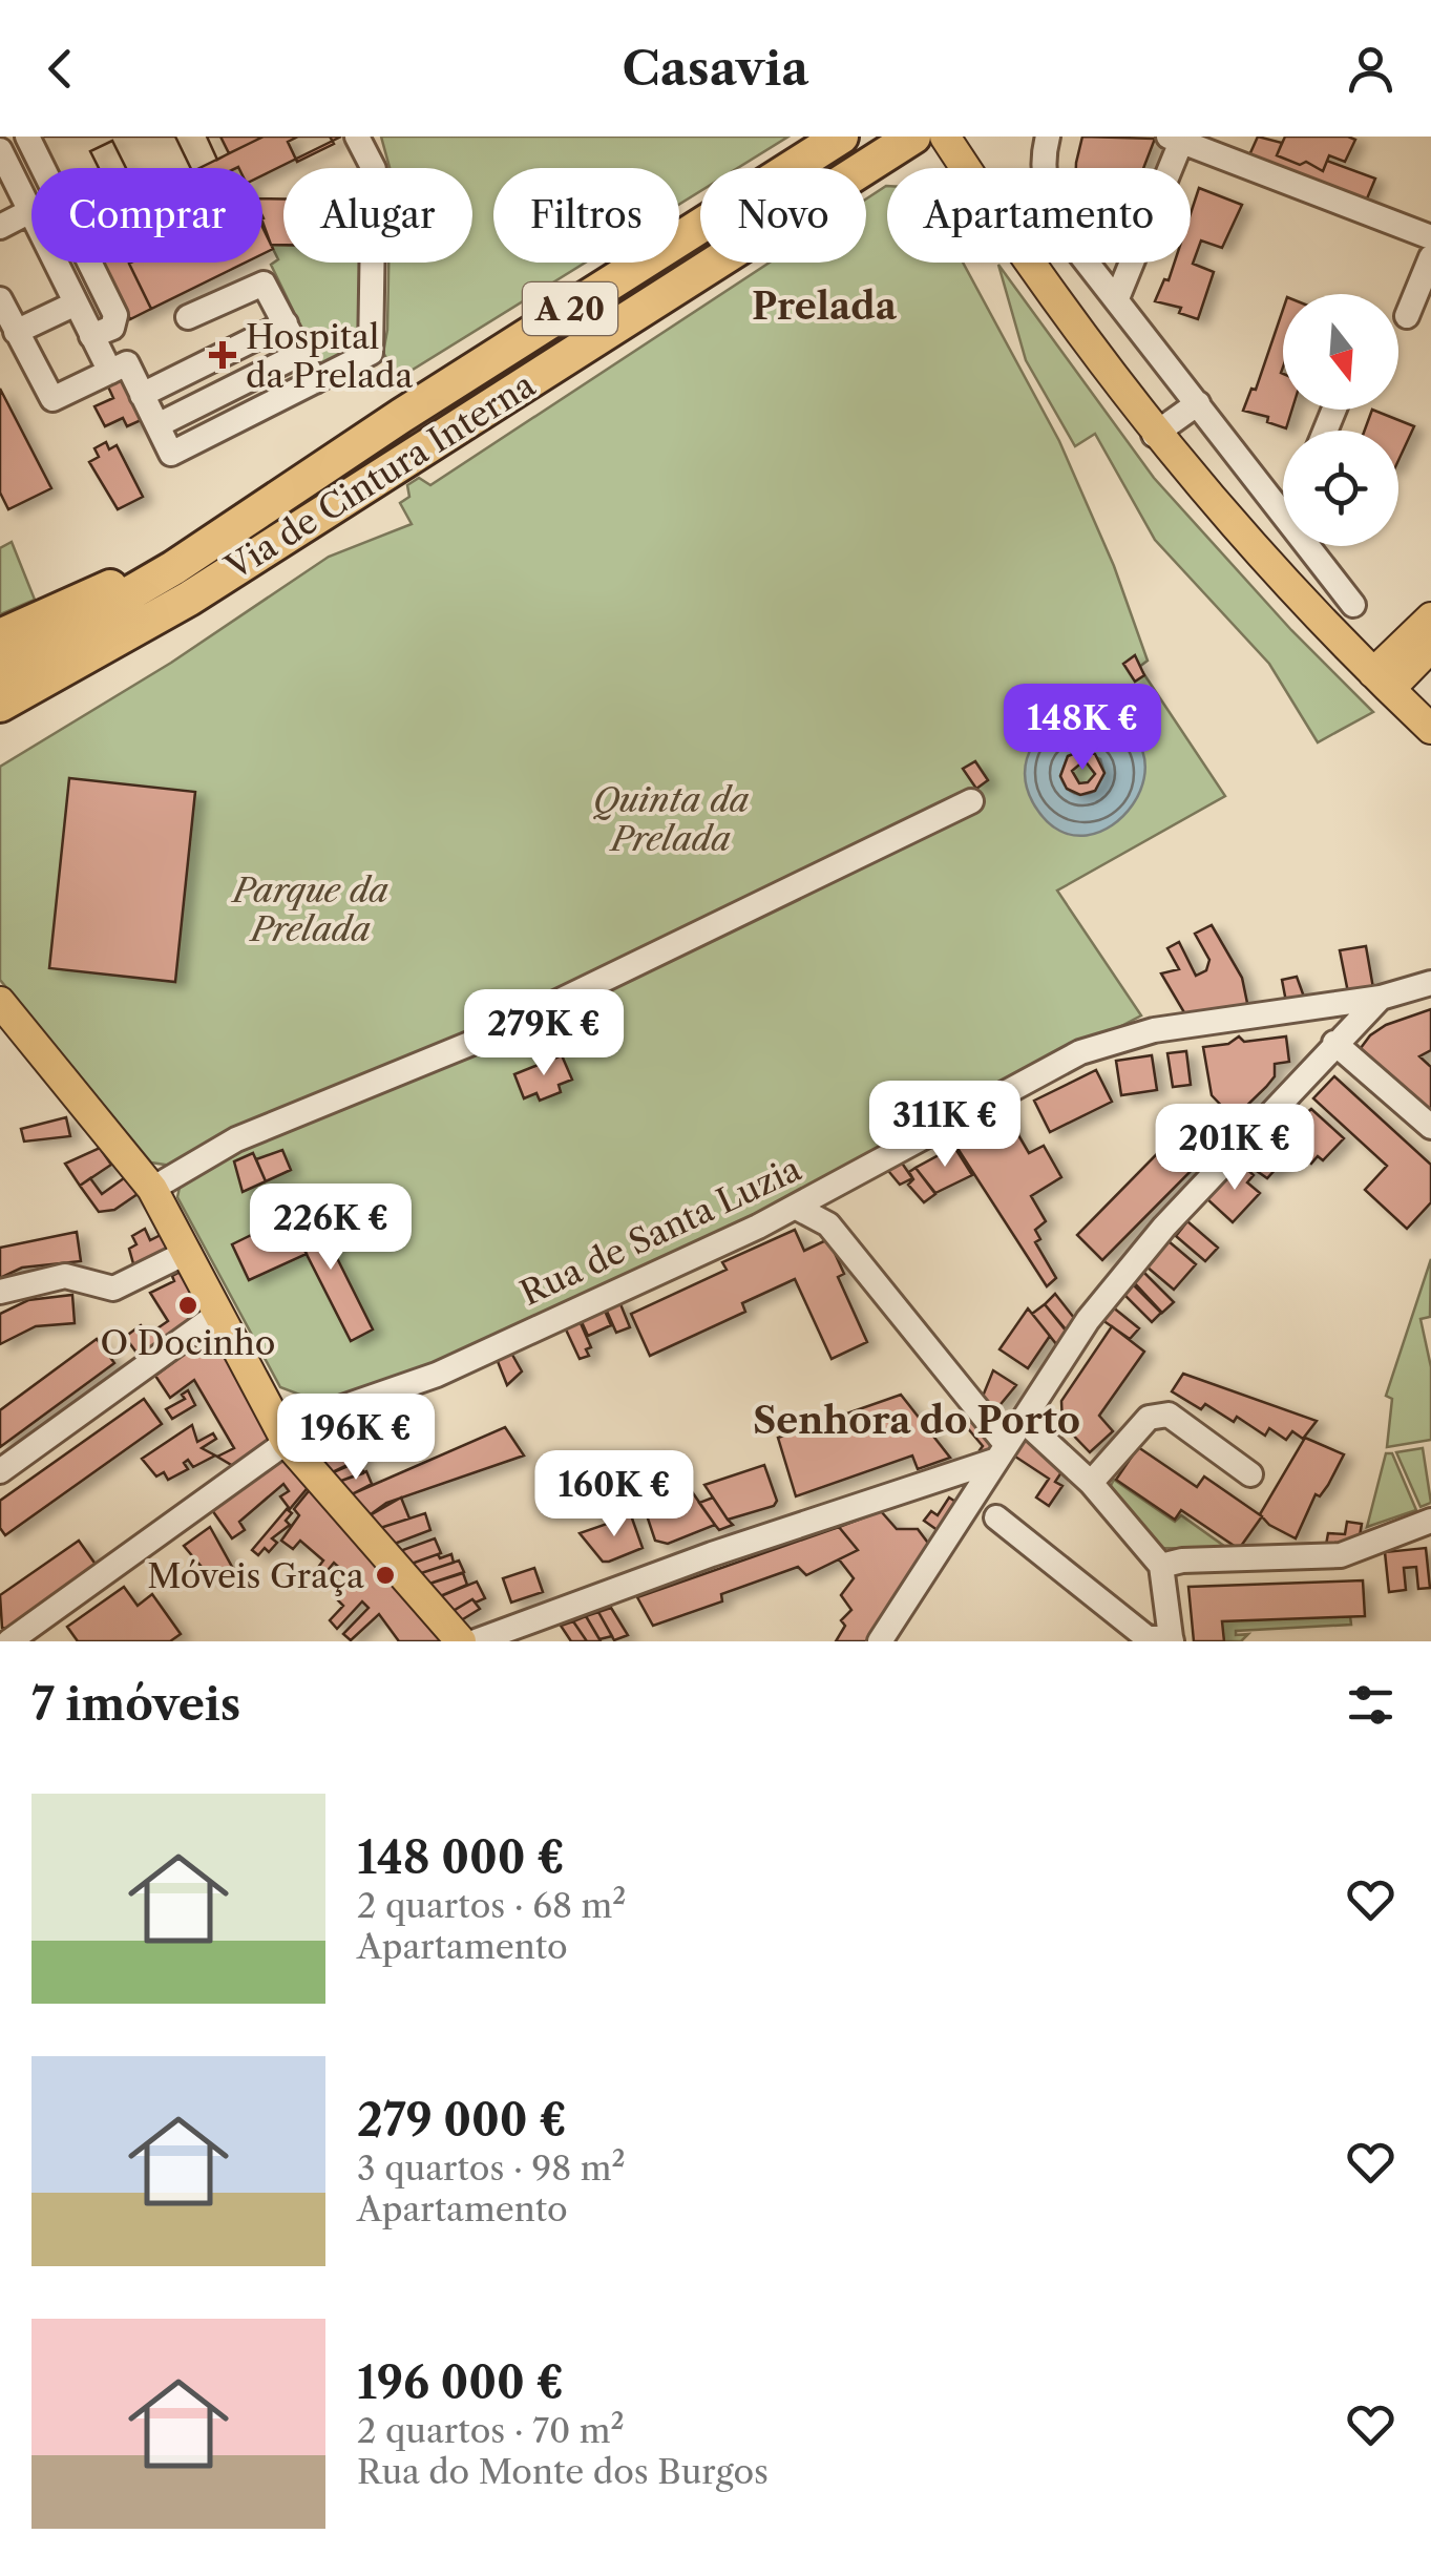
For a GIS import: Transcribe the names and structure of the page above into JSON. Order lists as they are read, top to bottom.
{
  "streets": {
    "highway": ["A 20", "Via de Cintura Interna"],
    "street": ["Rua de Santa Luzia"]
  },
  "districts": ["Prelada", "Senhora do Porto"],
  "parks": ["Quinta da Prelada", "Parque da Prelada"],
  "places": {
    "health": ["Hospital da Prelada"],
    "other": ["O Docinho", "Móveis Graça"]
  },
  "north": "bottom",
  "page": {
    "header": "Casavia",
    "chip": [
      "Comprar",
      "Alugar",
      "Filtros",
      "Novo",
      "Apartamento"
    ],
    "price": [
      "148K €",
      "279K €",
      "311K €",
      "201K €",
      "226K €",
      "196K €",
      "160K €"
    ],
    "heading": "7 imóveis",
    "list": [
      {
        "name": "148 000 €",
        "note": "2 quartos · 68 m² · Apartamento"
      },
      {
        "name": "279 000 €",
        "note": "3 quartos · 98 m² · Apartamento"
      },
      {
        "name": "196 000 €",
        "note": "2 quartos · 70 m² · Rua do Monte dos Burgos"
      }
    ]
  }
}
